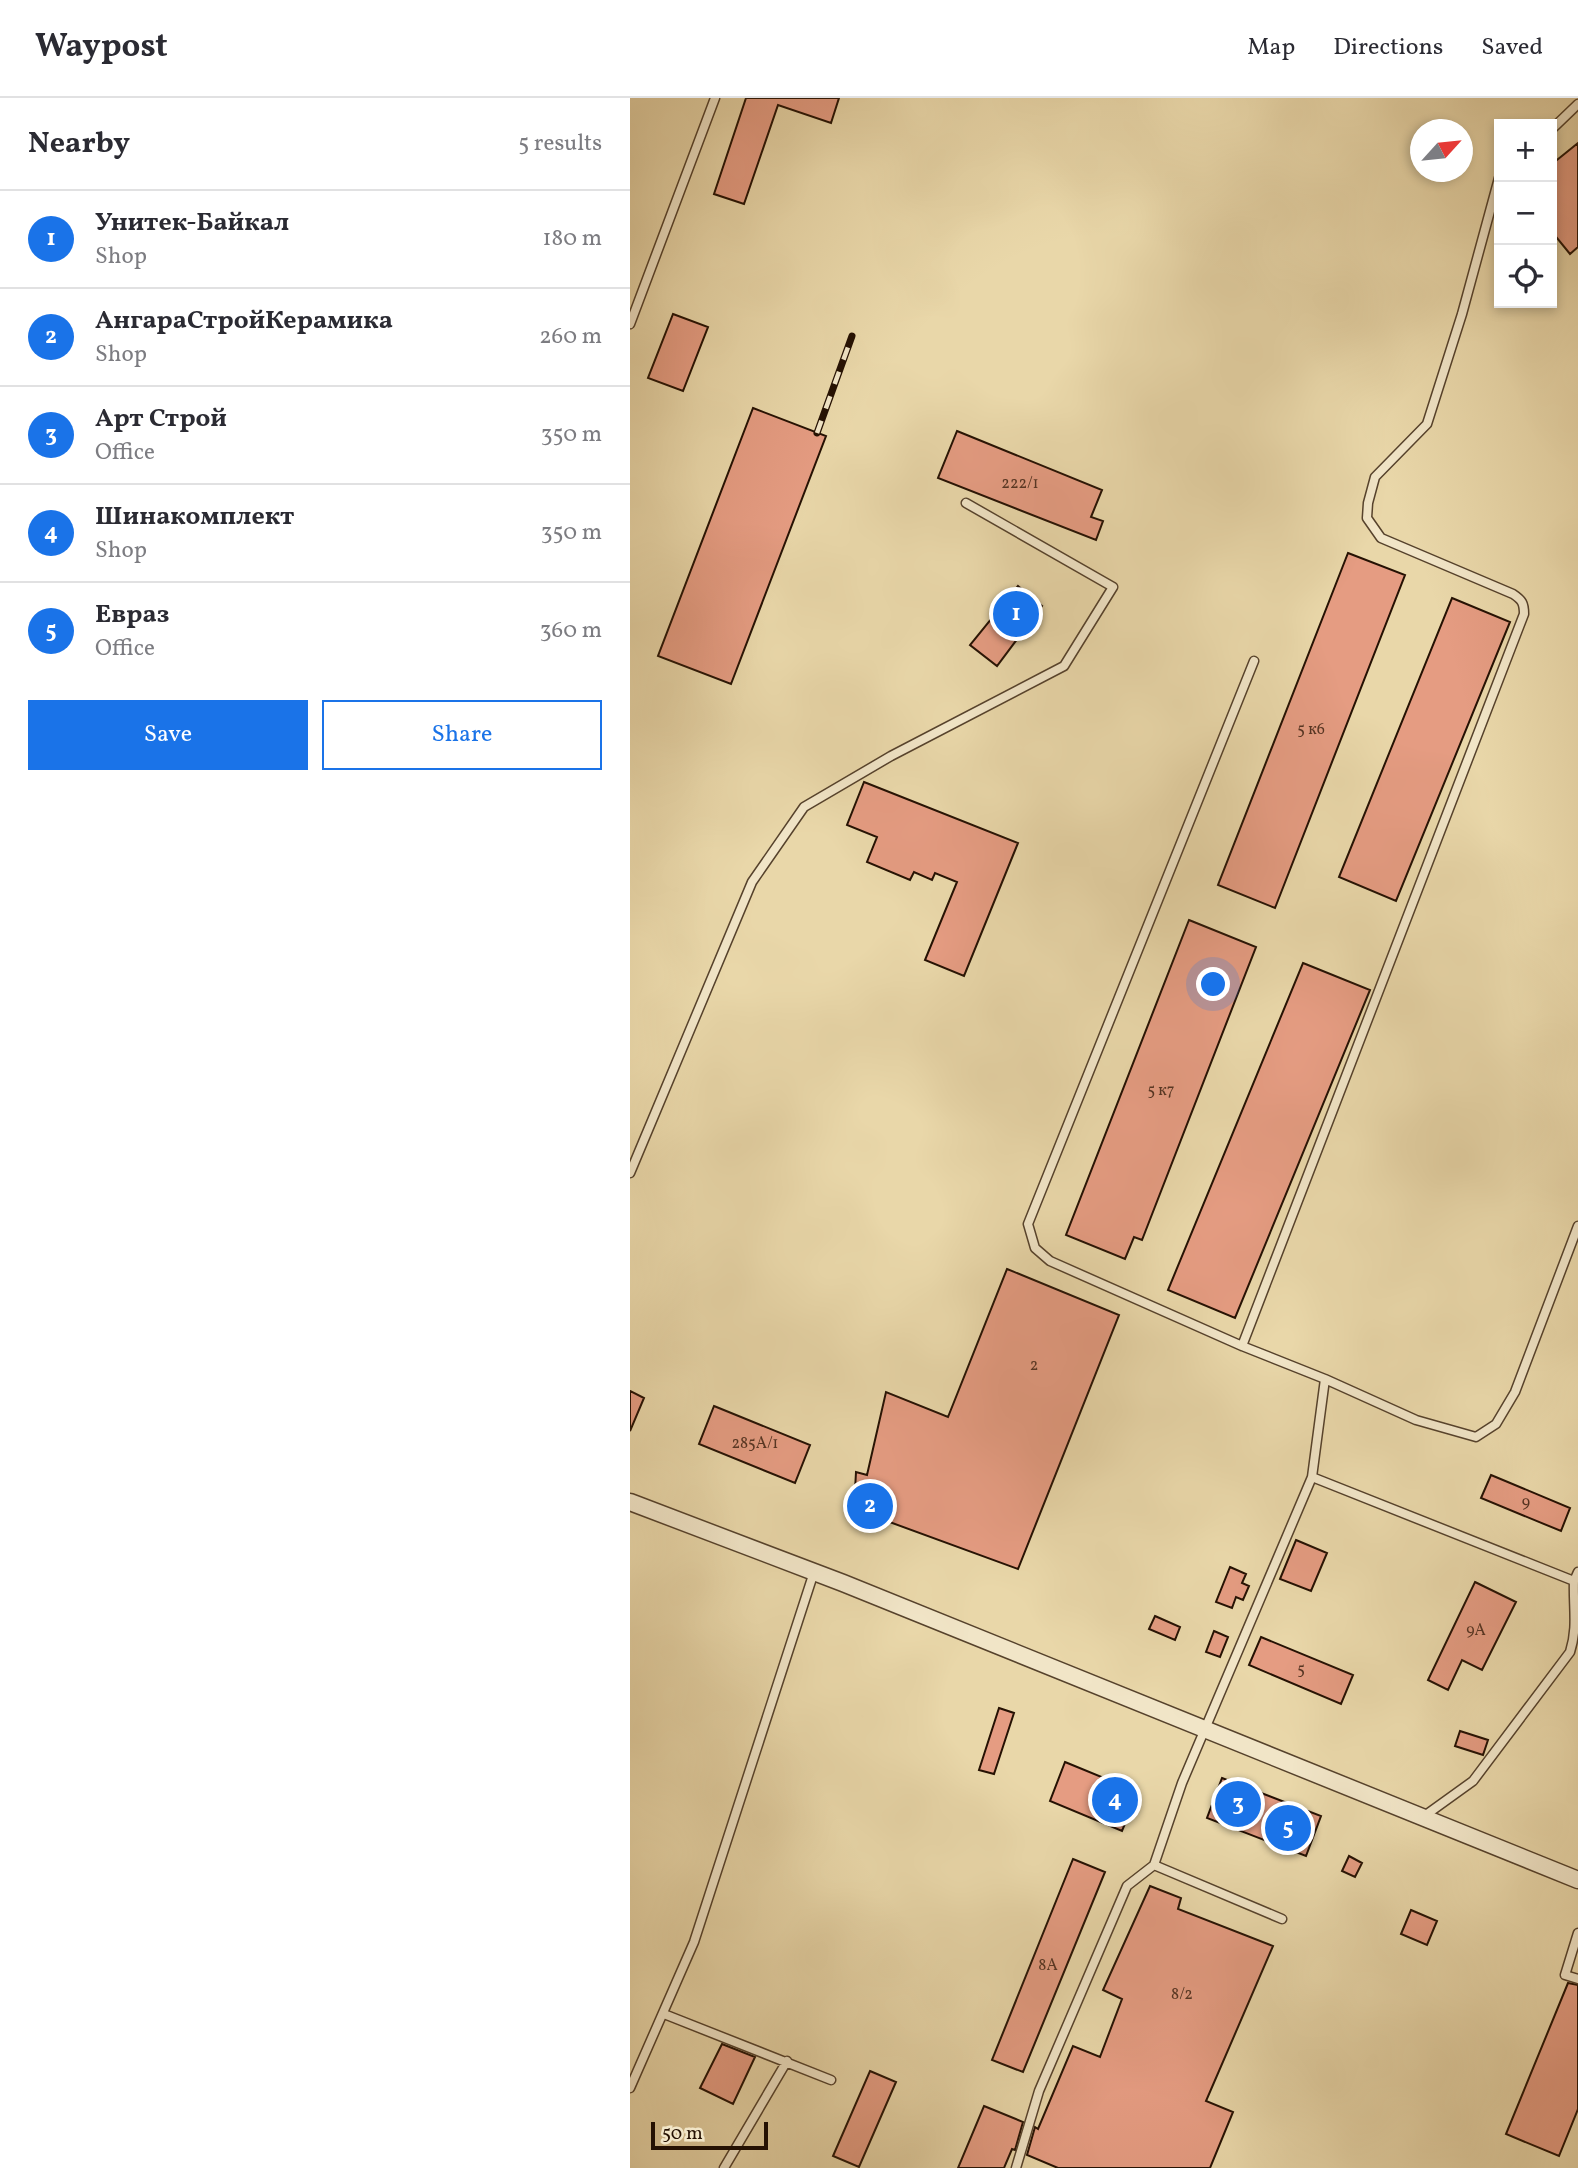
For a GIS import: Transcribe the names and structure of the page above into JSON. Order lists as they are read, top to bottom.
{
  "house_numbers": [
    "222/1",
    "5 к6",
    "5 к7",
    "2",
    "285А/1",
    "9",
    "9А",
    "5",
    "8А",
    "8/2"
  ],
  "scale_bar": "50 m",
  "north": "top right",
  "page": {
    "header": "Waypost",
    "nav": ["Map", "Directions", "Saved"],
    "heading": ["Nearby", "5 results"],
    "map_buttons": ["+", "−"],
    "list": [
      {
        "mark": "1",
        "name": "Унитек-Байкал",
        "note": "Shop",
        "value": "180 m"
      },
      {
        "mark": "2",
        "name": "АнгараСтройКерамика",
        "note": "Shop",
        "value": "260 m"
      },
      {
        "mark": "3",
        "name": "Арт Строй",
        "note": "Office",
        "value": "350 m"
      },
      {
        "mark": "4",
        "name": "Шинакомплект",
        "note": "Shop",
        "value": "350 m"
      },
      {
        "mark": "5",
        "name": "Евраз",
        "note": "Office",
        "value": "360 m"
      }
    ],
    "pins": [
      "1",
      "2",
      "4",
      "3",
      "5"
    ],
    "buttons": ["Save", "Share"],
    "scale": "50 m"
  }
}
